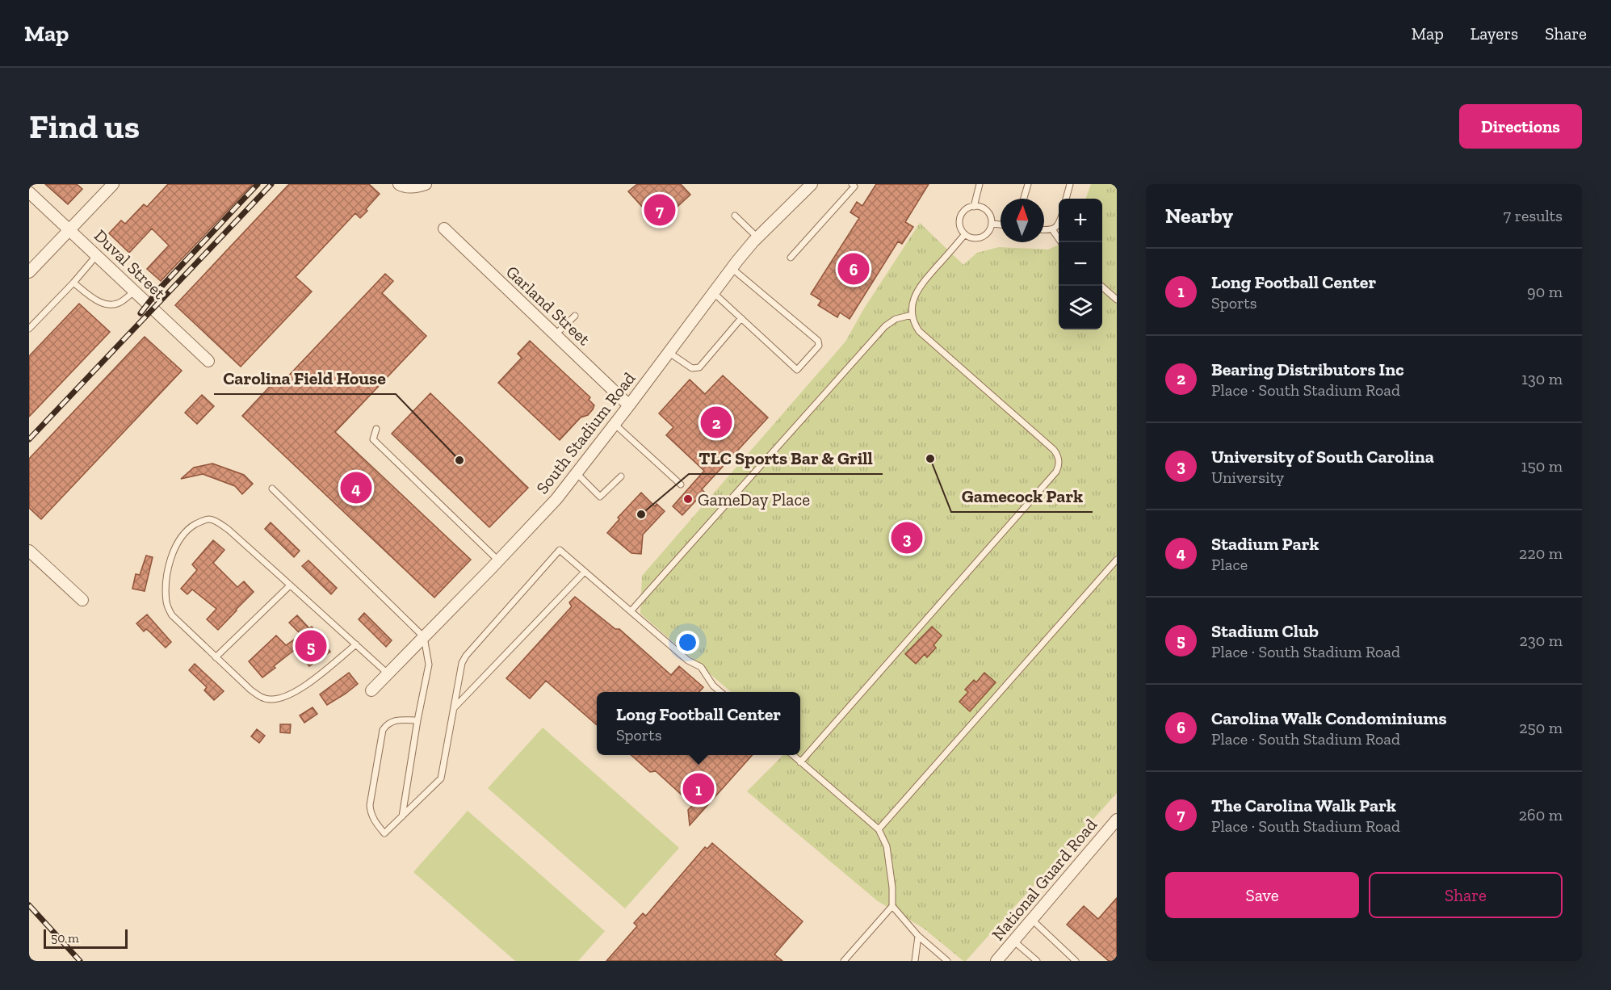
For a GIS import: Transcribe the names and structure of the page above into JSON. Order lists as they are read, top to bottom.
{
  "streets": {
    "street": [
      "Duval Street",
      "Garland Street",
      "South Stadium Road",
      "National Guard Road"
    ]
  },
  "crossings": [
    ["Garland Street", "South Stadium Road"]
  ],
  "places": [
    "Gamecock Park",
    "Carolina Field House",
    "GameDay Place",
    "TLC Sports Bar & Grill"
  ],
  "scale_bar": "50 m",
  "north": "top",
  "page": {
    "header": "Map",
    "nav": ["Map", "Layers", "Share"],
    "buttons": [
      "Directions",
      ["Save", "Share"]
    ],
    "title": "Find us",
    "heading": ["Nearby", "7 results"],
    "pins": [
      "7",
      "6",
      "2",
      "4",
      "3",
      "5",
      "1"
    ],
    "map_buttons": ["+", "−"],
    "list": [
      {
        "mark": "1",
        "name": "Long Football Center",
        "note": "Sports",
        "value": "90 m"
      },
      {
        "mark": "2",
        "name": "Bearing Distributors Inc",
        "note": "Place · South Stadium Road",
        "value": "130 m"
      },
      {
        "mark": "3",
        "name": "University of South Carolina",
        "note": "University",
        "value": "150 m"
      },
      {
        "mark": "4",
        "name": "Stadium Park",
        "note": "Place",
        "value": "220 m"
      },
      {
        "mark": "5",
        "name": "Stadium Club",
        "note": "Place · South Stadium Road",
        "value": "230 m"
      },
      {
        "mark": "6",
        "name": "Carolina Walk Condominiums",
        "note": "Place · South Stadium Road",
        "value": "250 m"
      },
      {
        "mark": "7",
        "name": "The Carolina Walk Park",
        "note": "Place · South Stadium Road",
        "value": "260 m"
      }
    ],
    "popup": ["Long Football Center", "Sports"],
    "scale": "50 m"
  }
}
